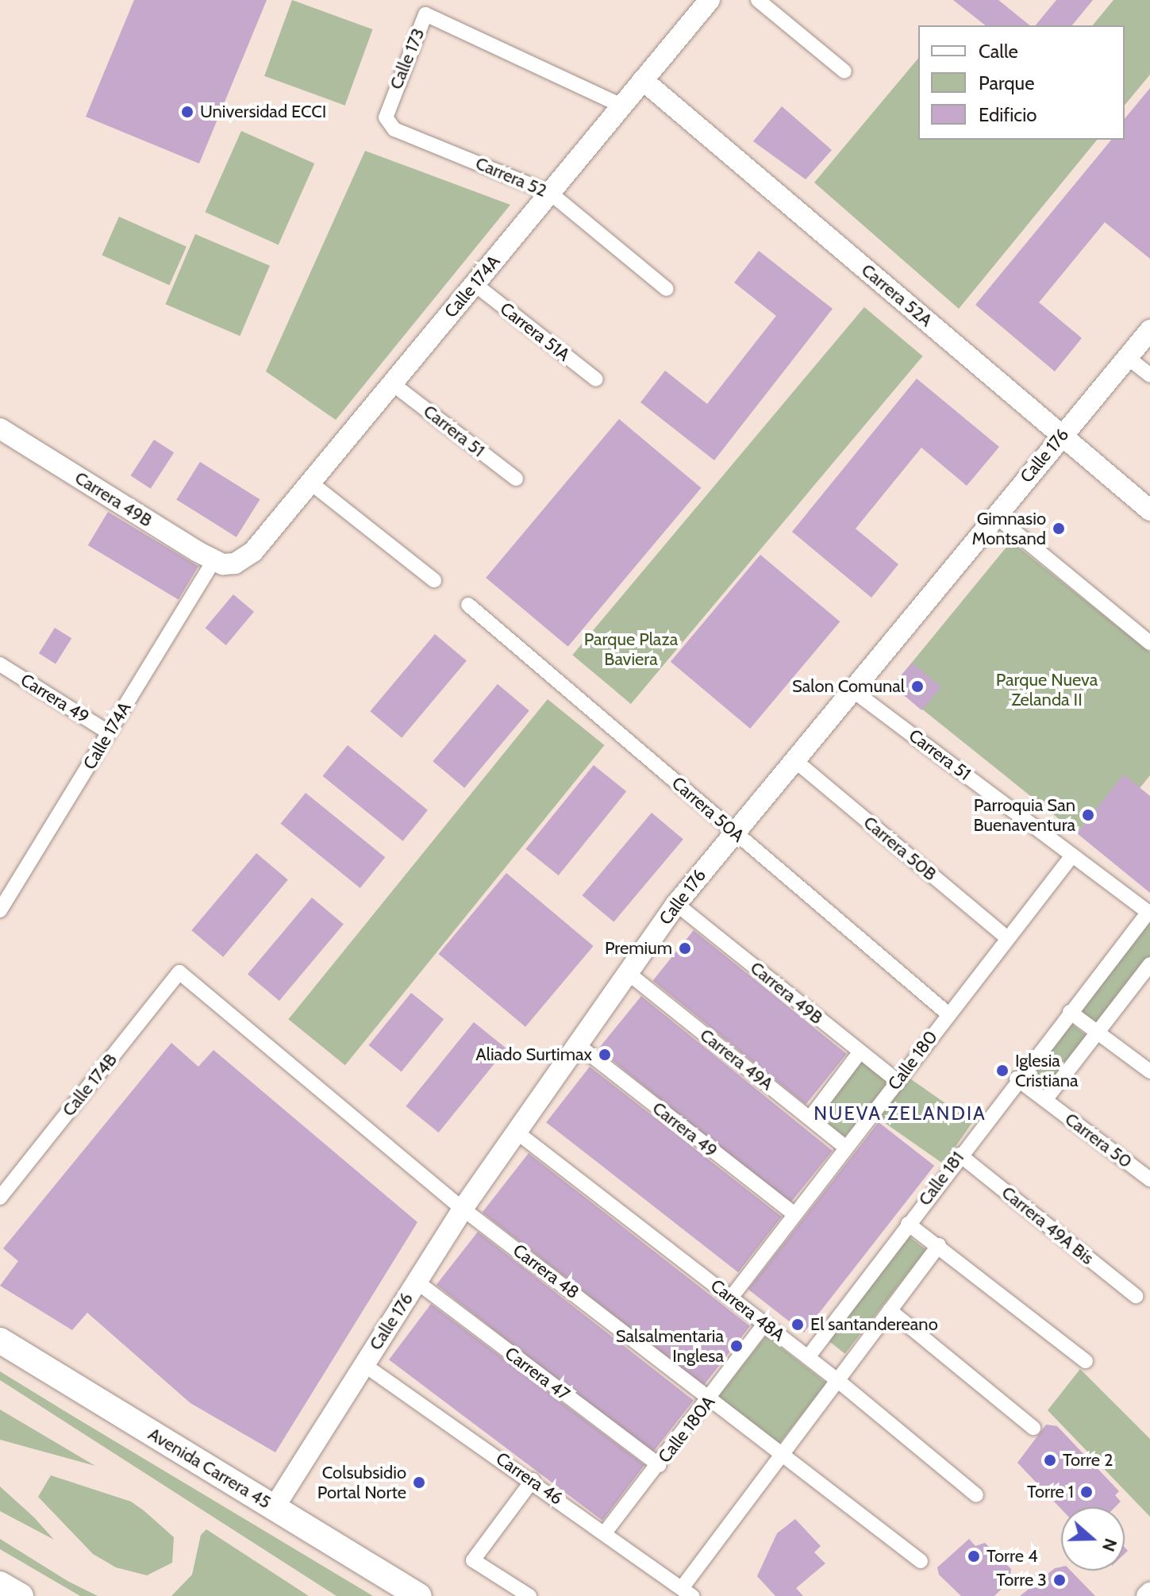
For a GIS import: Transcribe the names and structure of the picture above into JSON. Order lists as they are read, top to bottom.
{
  "streets": {
    "highway": ["Avenida Carrera 45"],
    "street": [
      "Calle 173",
      "Carrera 52",
      "Calle 174A",
      "Carrera 52A",
      "Carrera 51A",
      "Carrera 51",
      "Calle 176",
      "Carrera 49B",
      "Carrera 49",
      "Carrera 50A",
      "Carrera 50B",
      "Carrera 49A",
      "Calle 180",
      "Calle 174B",
      "Carrera 50",
      "Calle 181",
      "Carrera 49A Bis",
      "Carrera 48",
      "Carrera 48A",
      "Carrera 47",
      "Calle 180A",
      "Carrera 46"
    ]
  },
  "crossings": [
    ["Calle 173", "Carrera 52"],
    ["Calle 173", "Calle 174A"],
    ["Carrera 52", "Calle 174A"],
    ["Calle 174A", "Carrera 52A"],
    ["Calle 174A", "Carrera 51A"],
    ["Calle 174A", "Carrera 51"],
    ["Calle 174A", "Carrera 49B"],
    ["Calle 174A", "Carrera 49"],
    ["Carrera 52A", "Calle 176"],
    ["Carrera 51", "Calle 176"],
    ["Carrera 51", "Calle 180"],
    ["Carrera 51", "Calle 181"],
    ["Calle 176", "Carrera 49B"],
    ["Calle 176", "Carrera 49"],
    ["Calle 176", "Carrera 50A"],
    ["Calle 176", "Carrera 50B"],
    ["Calle 176", "Carrera 49A"],
    ["Calle 176", "Carrera 48"],
    ["Calle 176", "Carrera 48A"],
    ["Calle 176", "Carrera 47"],
    ["Calle 176", "Avenida Carrera 45"],
    ["Calle 176", "Carrera 46"],
    ["Carrera 49B", "Calle 180"],
    ["Carrera 49", "Calle 180"],
    ["Carrera 50A", "Calle 180"],
    ["Carrera 50B", "Calle 180"],
    ["Carrera 49A", "Calle 180"],
    ["Calle 180", "Carrera 48A"],
    ["Calle 174B", "Carrera 48"],
    ["Carrera 50", "Calle 181"],
    ["Calle 181", "Carrera 49A Bis"],
    ["Calle 181", "Carrera 48A"],
    ["Carrera 48", "Calle 180A"],
    ["Carrera 48A", "Calle 180A"],
    ["Carrera 47", "Calle 180A"],
    ["Calle 180A", "Carrera 46"]
  ],
  "districts": ["NUEVA ZELANDIA"],
  "parks": ["Parque Plaza Baviera", "Parque Nueva Zelanda II"],
  "places": [
    "Universidad ECCI",
    "Gimnasio Montsand",
    "Salon Comunal",
    "Parroquia San Buenaventura",
    "Premium",
    "Aliado Surtimax",
    "Iglesia Cristiana",
    "El santandereano",
    "Salsalmentaria Inglesa",
    "Torre 2",
    "Colsubsidio Portal Norte",
    "Torre 1",
    "Torre 4",
    "Torre 3"
  ],
  "legend": ["Calle", "Parque", "Edificio"],
  "north": "right"
}
